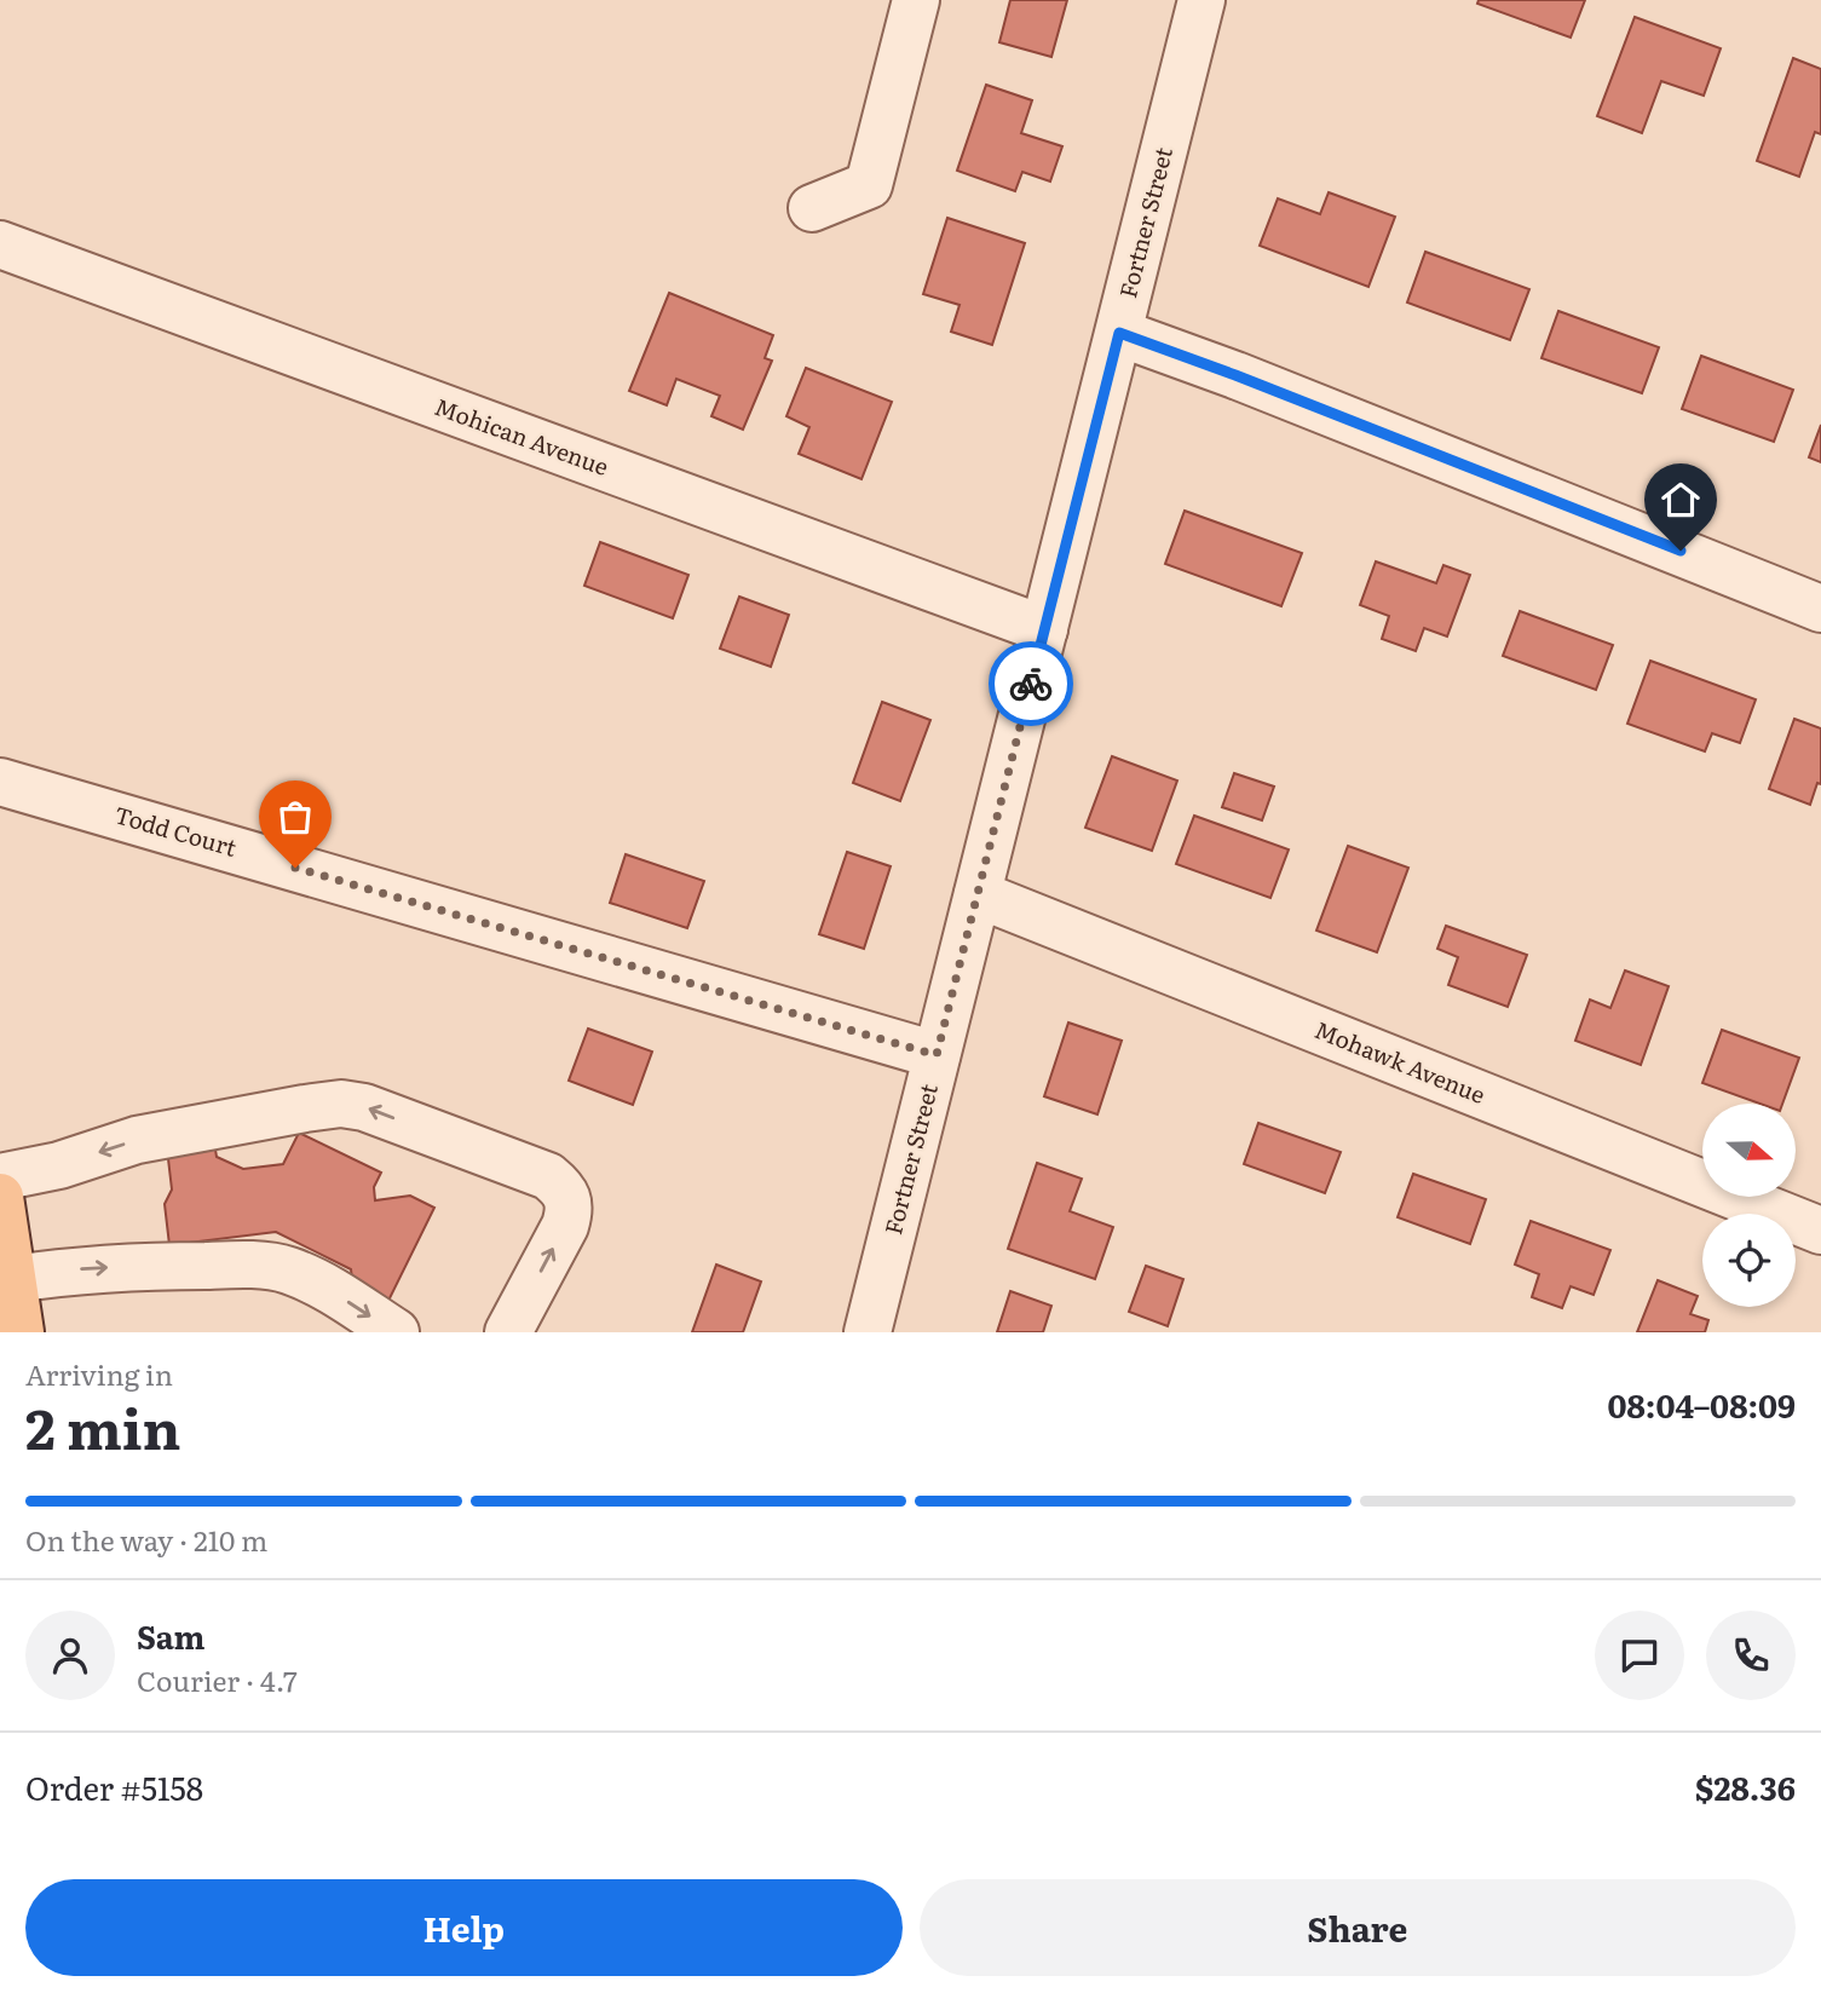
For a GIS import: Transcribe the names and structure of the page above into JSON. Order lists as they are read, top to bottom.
{
  "streets": {
    "street": [
      "Fortner Street",
      "Mohican Avenue",
      "Todd Court",
      "Mohawk Avenue"
    ]
  },
  "crossings": [
    ["Fortner Street", "Mohican Avenue"],
    ["Fortner Street", "Todd Court"],
    ["Fortner Street", "Mohawk Avenue"]
  ],
  "north": "right",
  "page": {
    "heading": ["2 min", "Arriving in", "08:04–08:09"],
    "panel": [
      "Sam",
      "Courier · 4.7",
      "Order #5158",
      "$28.36"
    ],
    "bar": "On the way · 210 m",
    "buttons": ["Help", "Share"]
  }
}
